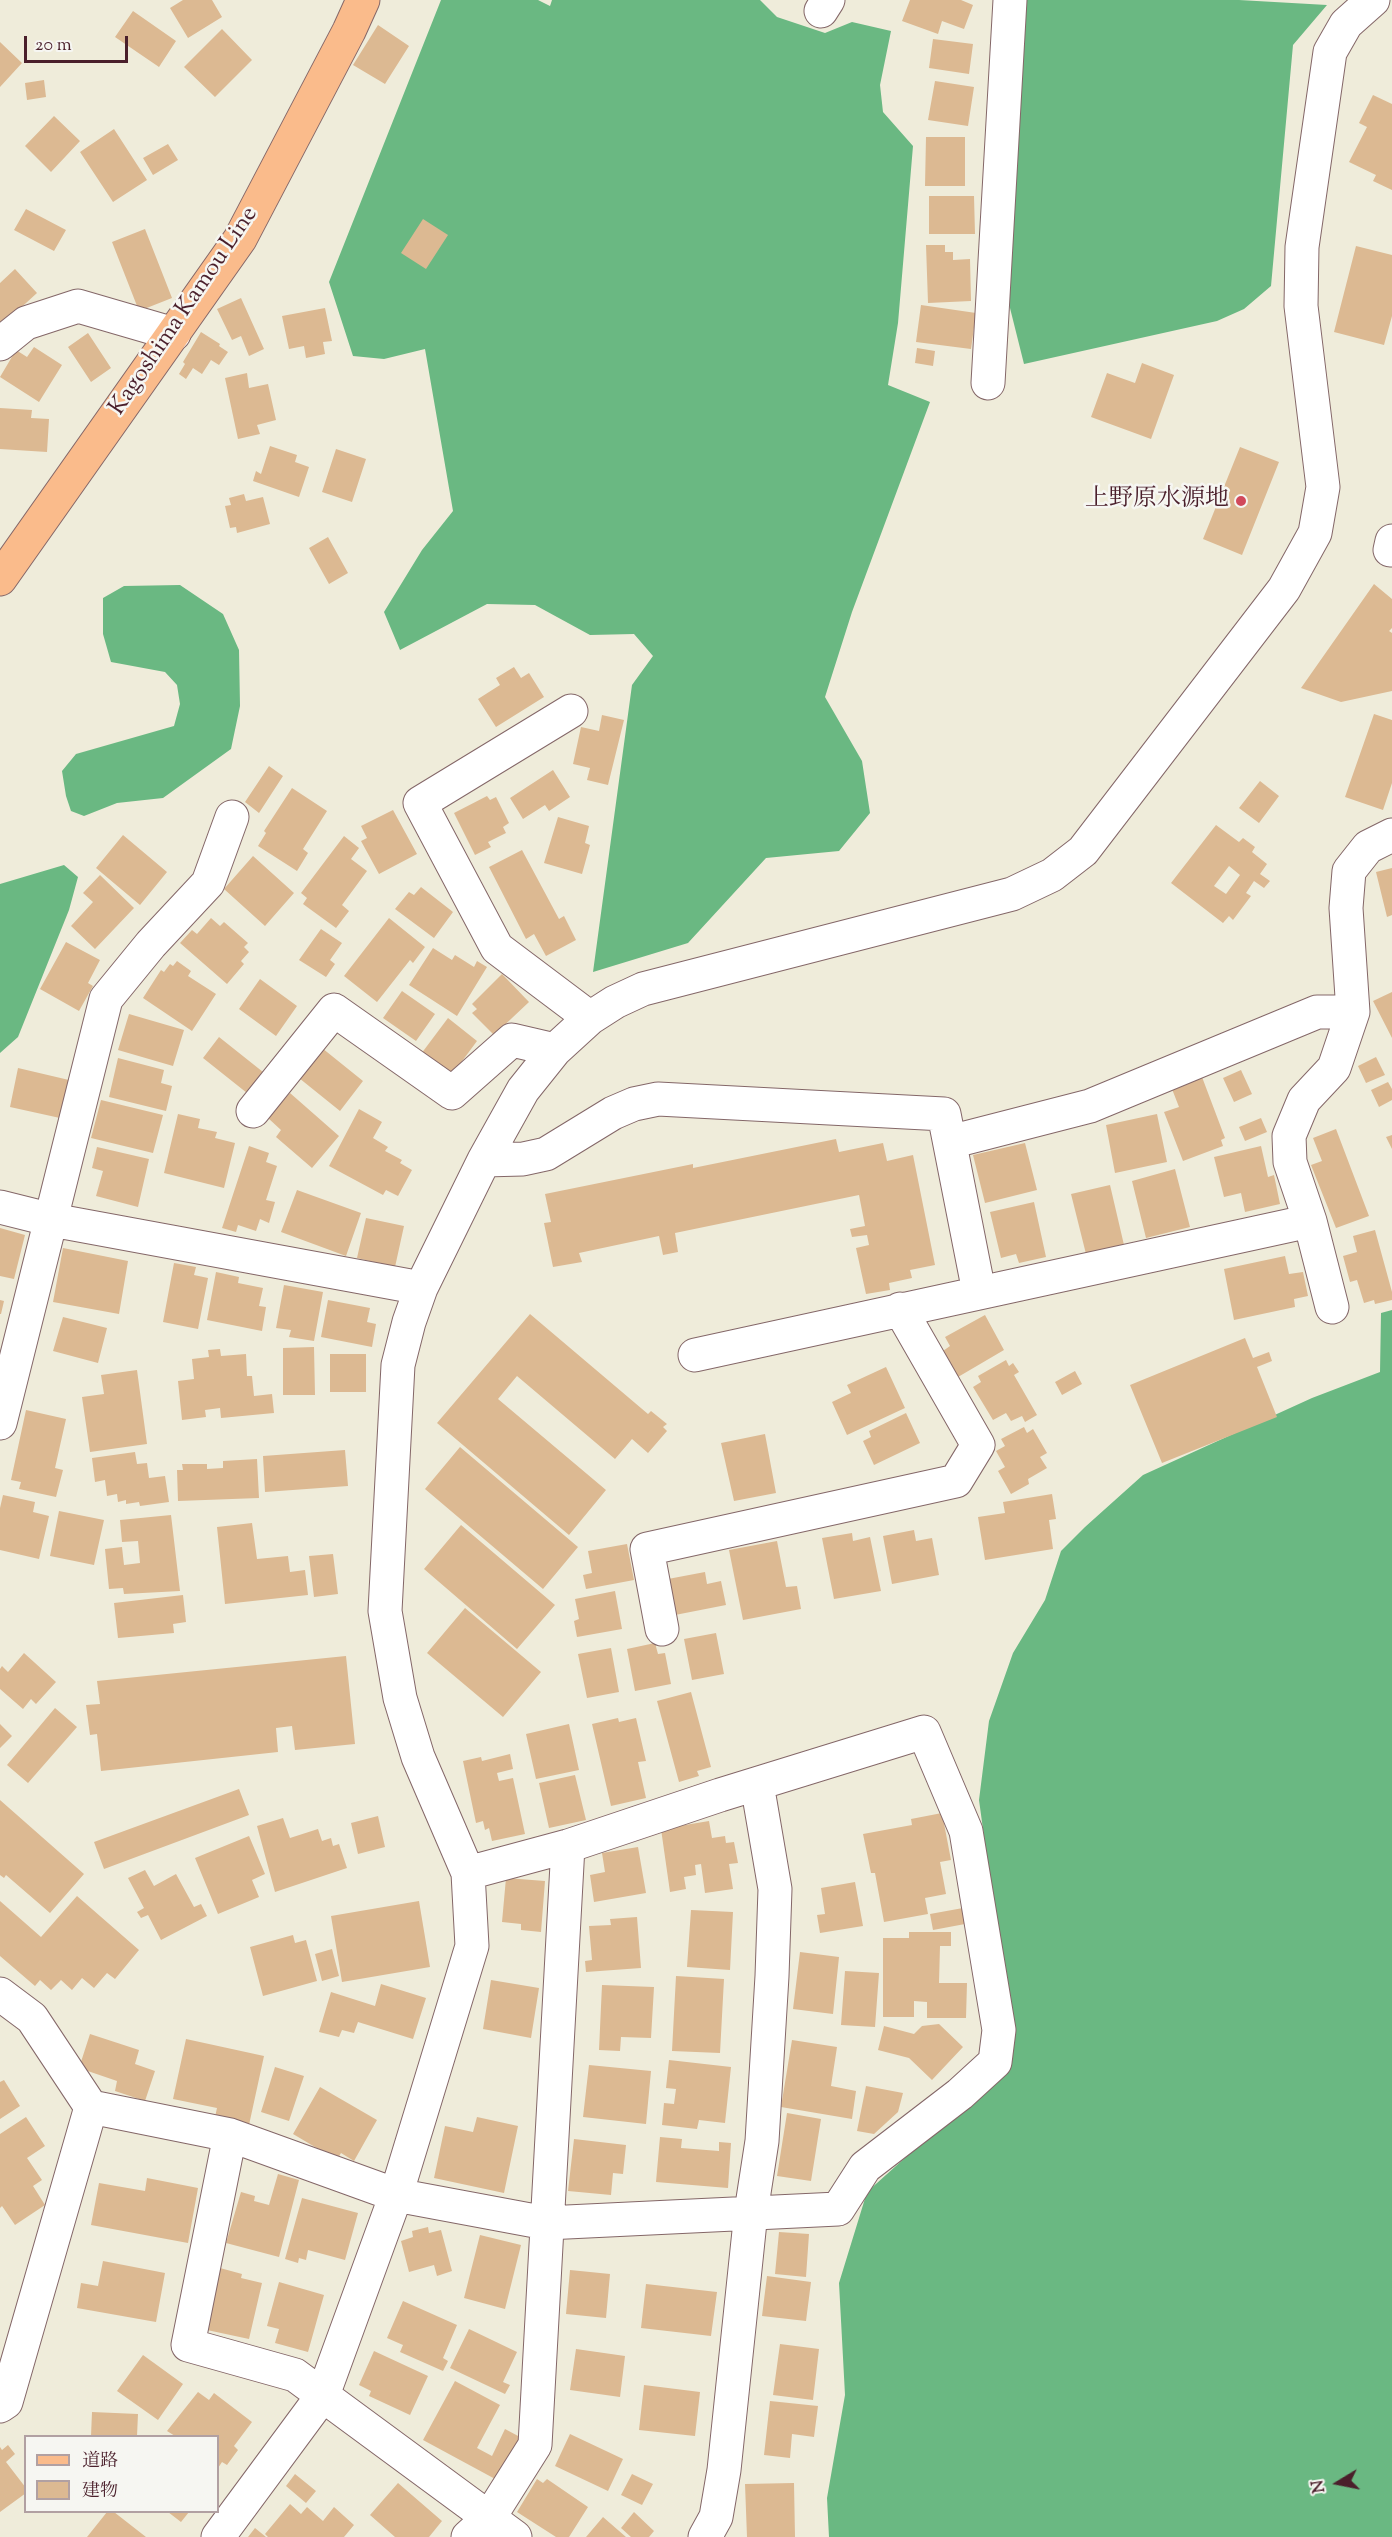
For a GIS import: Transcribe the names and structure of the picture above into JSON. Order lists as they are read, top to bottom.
{
  "streets": {
    "main road": ["Kagoshima Kamou Line"]
  },
  "places": ["上野原水源地"],
  "legend": ["道路", "建物"],
  "scale_bar": "20 m",
  "north": "left"
}
